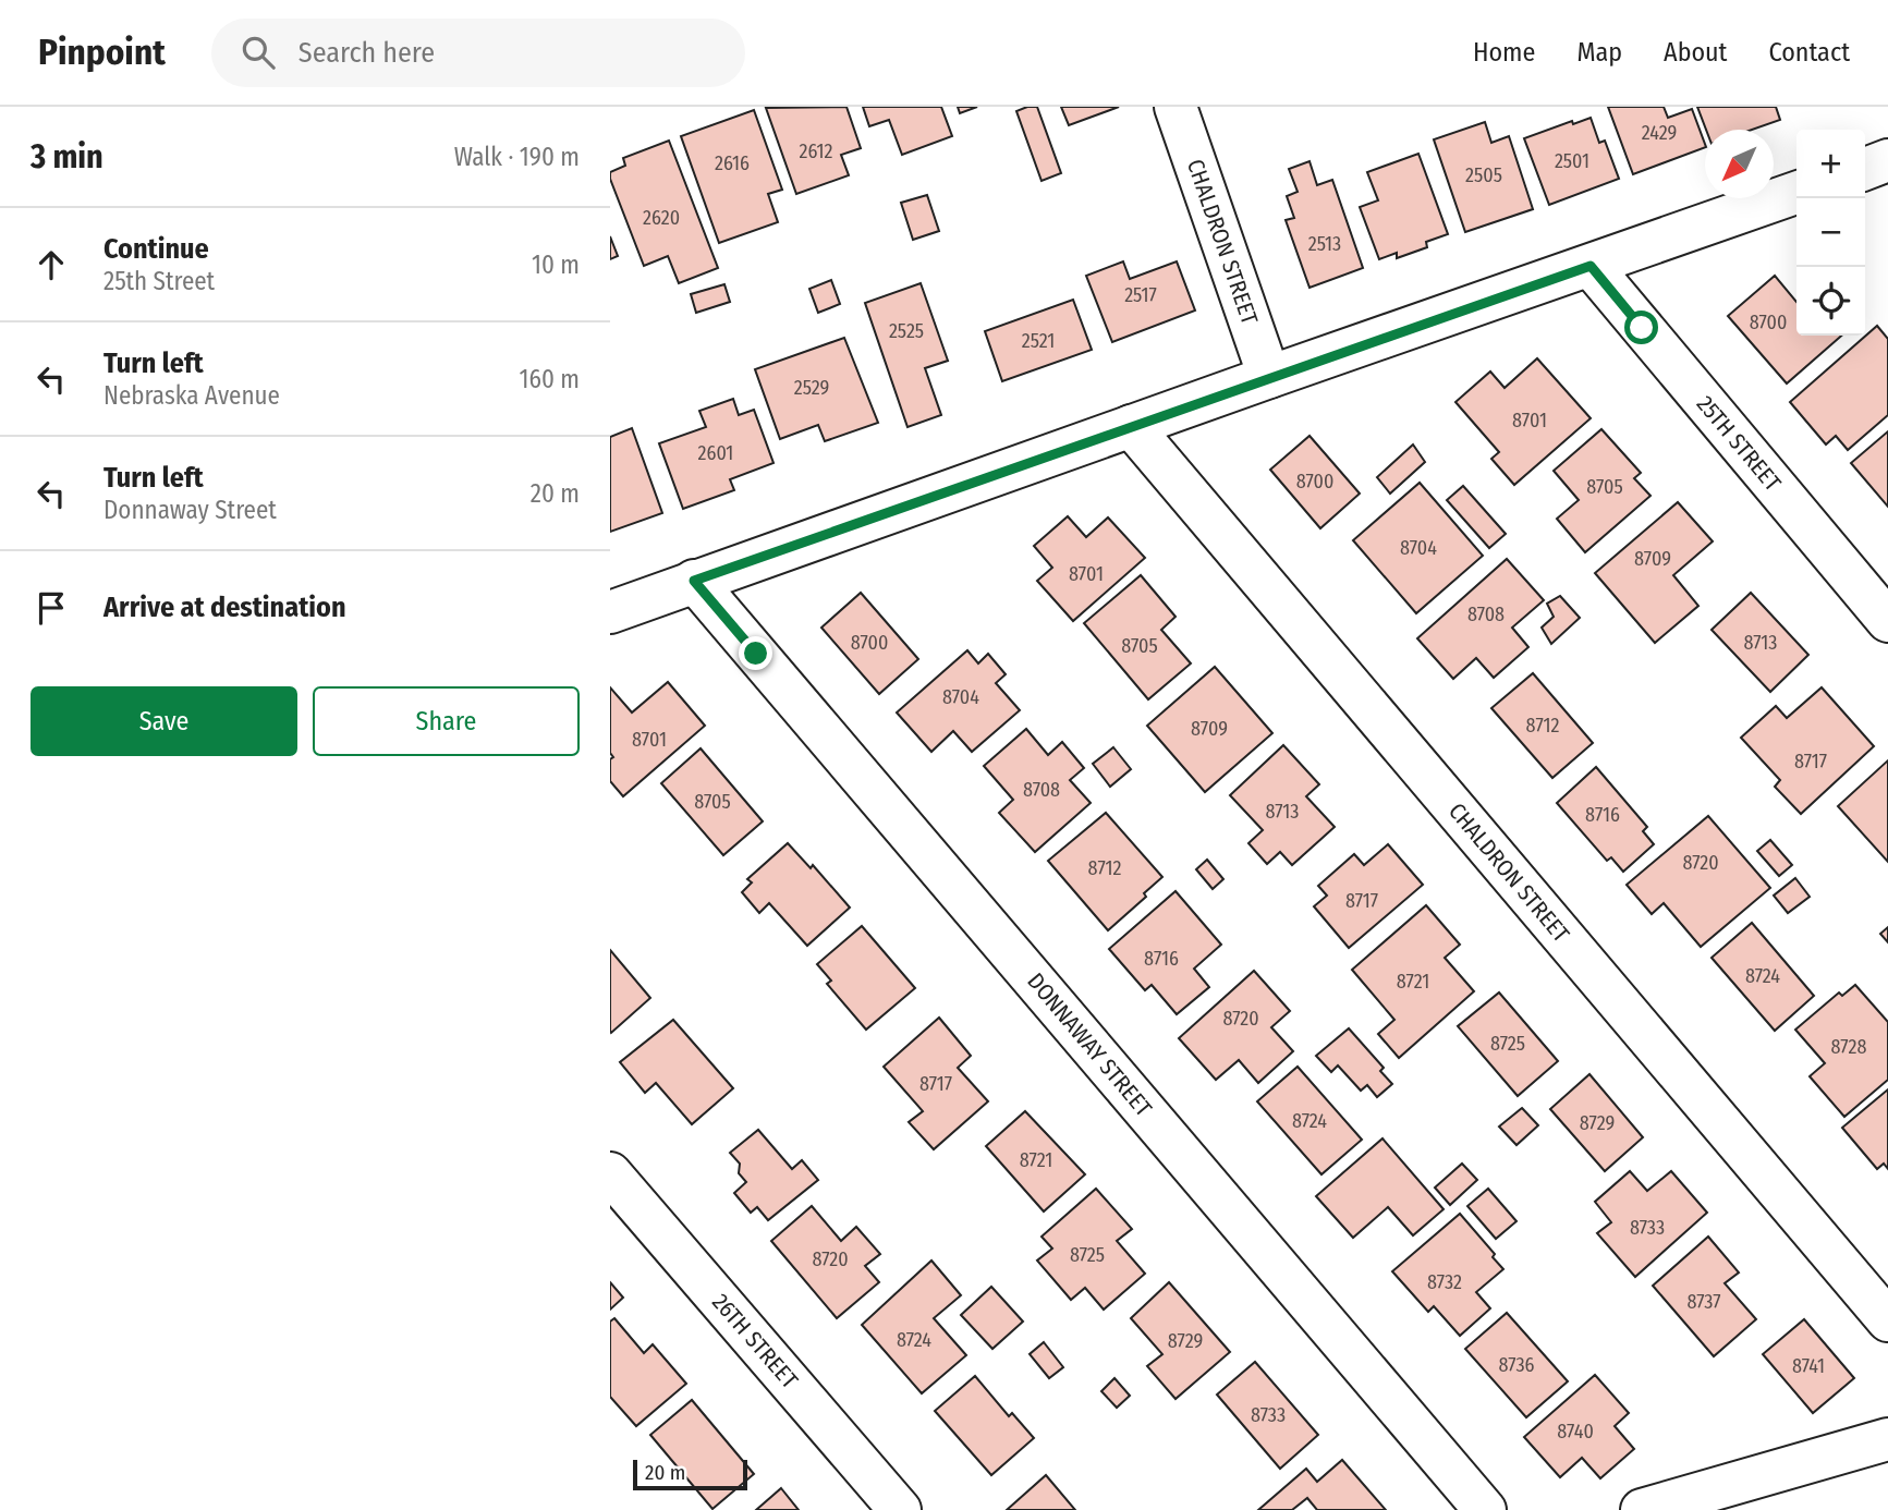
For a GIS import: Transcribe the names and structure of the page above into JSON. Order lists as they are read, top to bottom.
{
  "streets": {
    "street": [
      "CHALDRON STREET",
      "25TH STREET",
      "DONNAWAY STREET",
      "26TH STREET"
    ]
  },
  "house_numbers": [
    "2429",
    "2612",
    "2501",
    "2616",
    "2505",
    "2620",
    "2513",
    "2517",
    "8700",
    "2525",
    "2521",
    "2529",
    "8701",
    "2601",
    "8700",
    "8705",
    "8704",
    "8709",
    "8701",
    "8708",
    "8700",
    "8713",
    "8705",
    "8704",
    "8712",
    "8709",
    "8701",
    "8717",
    "8708",
    "8705",
    "8713",
    "8716",
    "8720",
    "8712",
    "8717",
    "8716",
    "8724",
    "8721",
    "8720",
    "8725",
    "8728",
    "8717",
    "8724",
    "8729",
    "8721",
    "8733",
    "8725",
    "8720",
    "8732",
    "8737",
    "8724",
    "8729",
    "8736",
    "8741",
    "8733",
    "8740"
  ],
  "scale_bar": "20 m",
  "north": "bottom left",
  "page": {
    "header": "Pinpoint",
    "search": "Search here",
    "nav": [
      "Home",
      "Map",
      "About",
      "Contact"
    ],
    "heading": ["3 min", "Walk · 190 m"],
    "map_buttons": ["+", "−"],
    "list": [
      ["Continue", "25th Street", "10 m"],
      ["Turn left", "Nebraska Avenue", "160 m"],
      ["Turn left", "Donnaway Street", "20 m"],
      "Arrive at destination"
    ],
    "buttons": ["Save", "Share"],
    "scale": "20 m"
  }
}
